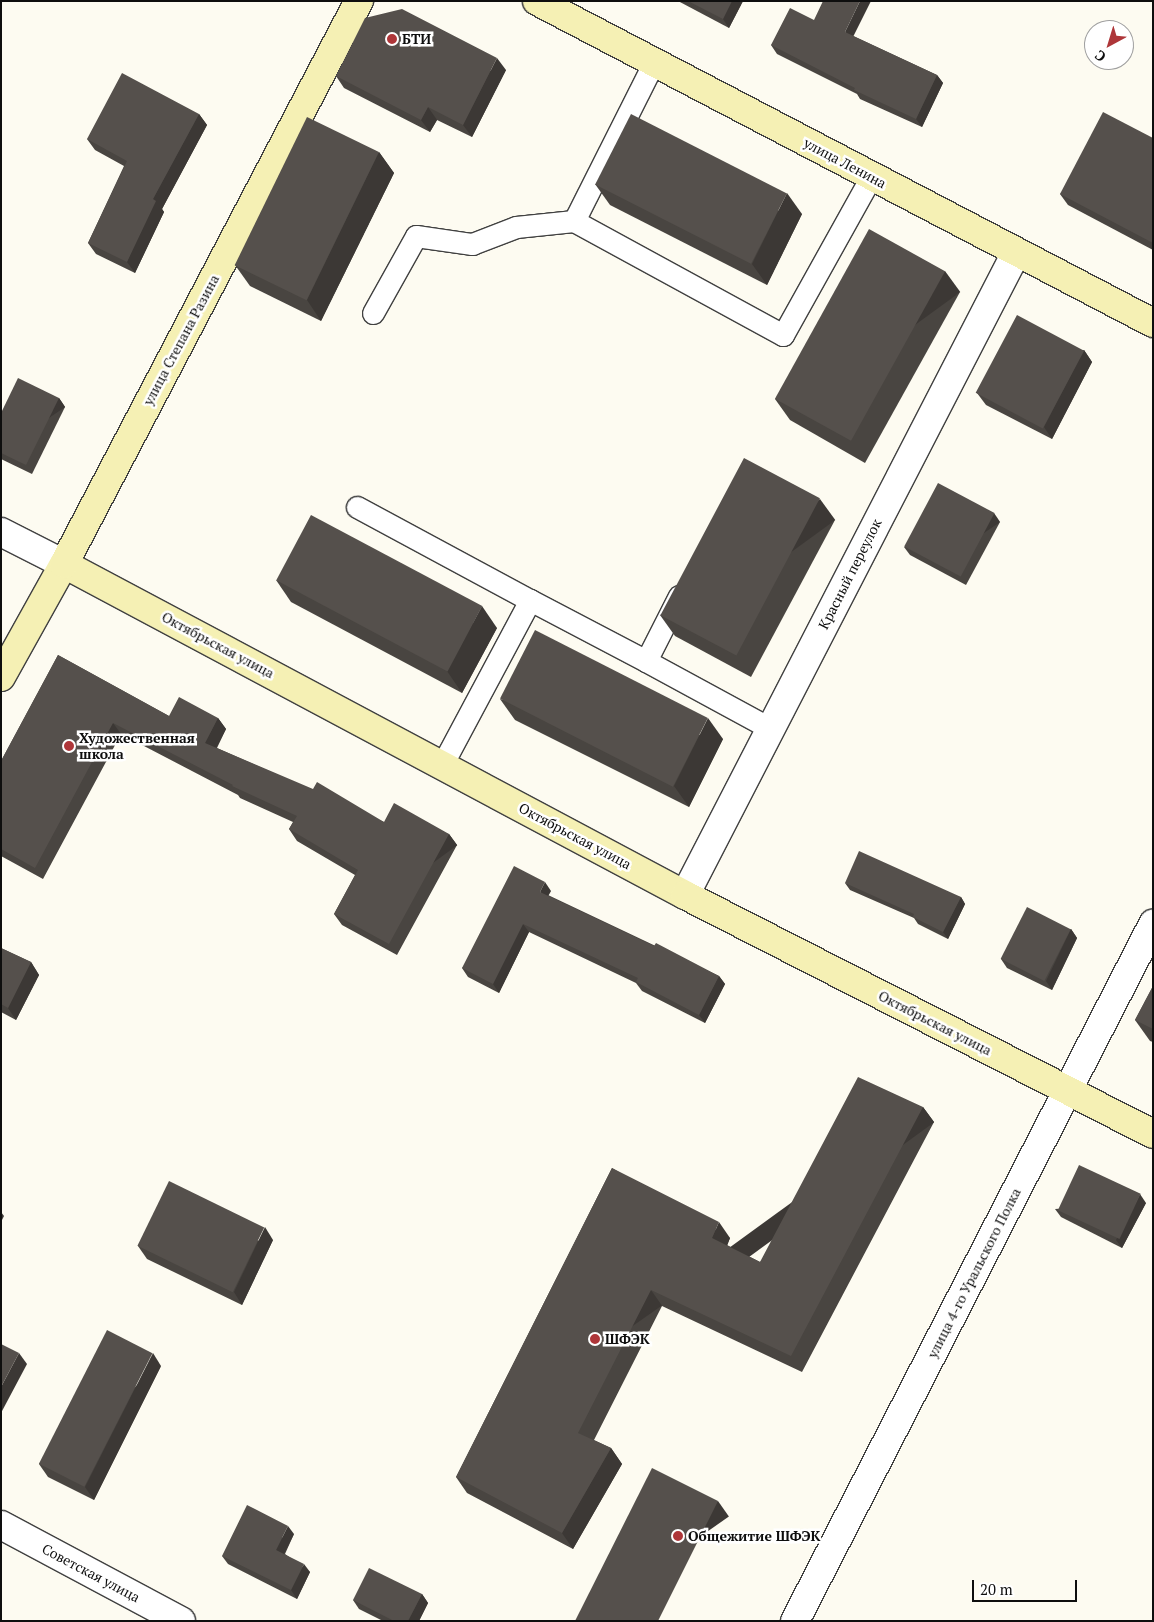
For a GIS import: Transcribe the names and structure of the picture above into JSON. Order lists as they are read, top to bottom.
{
  "streets": {
    "street": [
      "улица Ленина",
      "улица Степана Разина",
      "Красный переулок",
      "Октябрьская улица",
      "улица 4-го Уральского Полка",
      "Советская улица"
    ]
  },
  "crossings": [
    ["улица Ленина", "Красный переулок"],
    ["улица Степана Разина", "Октябрьская улица"],
    ["Красный переулок", "Октябрьская улица"],
    ["Октябрьская улица", "улица 4-го Уральского Полка"]
  ],
  "places": [
    "БТИ",
    "Художественная школа",
    "ШФЭК",
    "Общежитие ШФЭК"
  ],
  "scale_bar": "20 m",
  "north": "bottom left"
}
